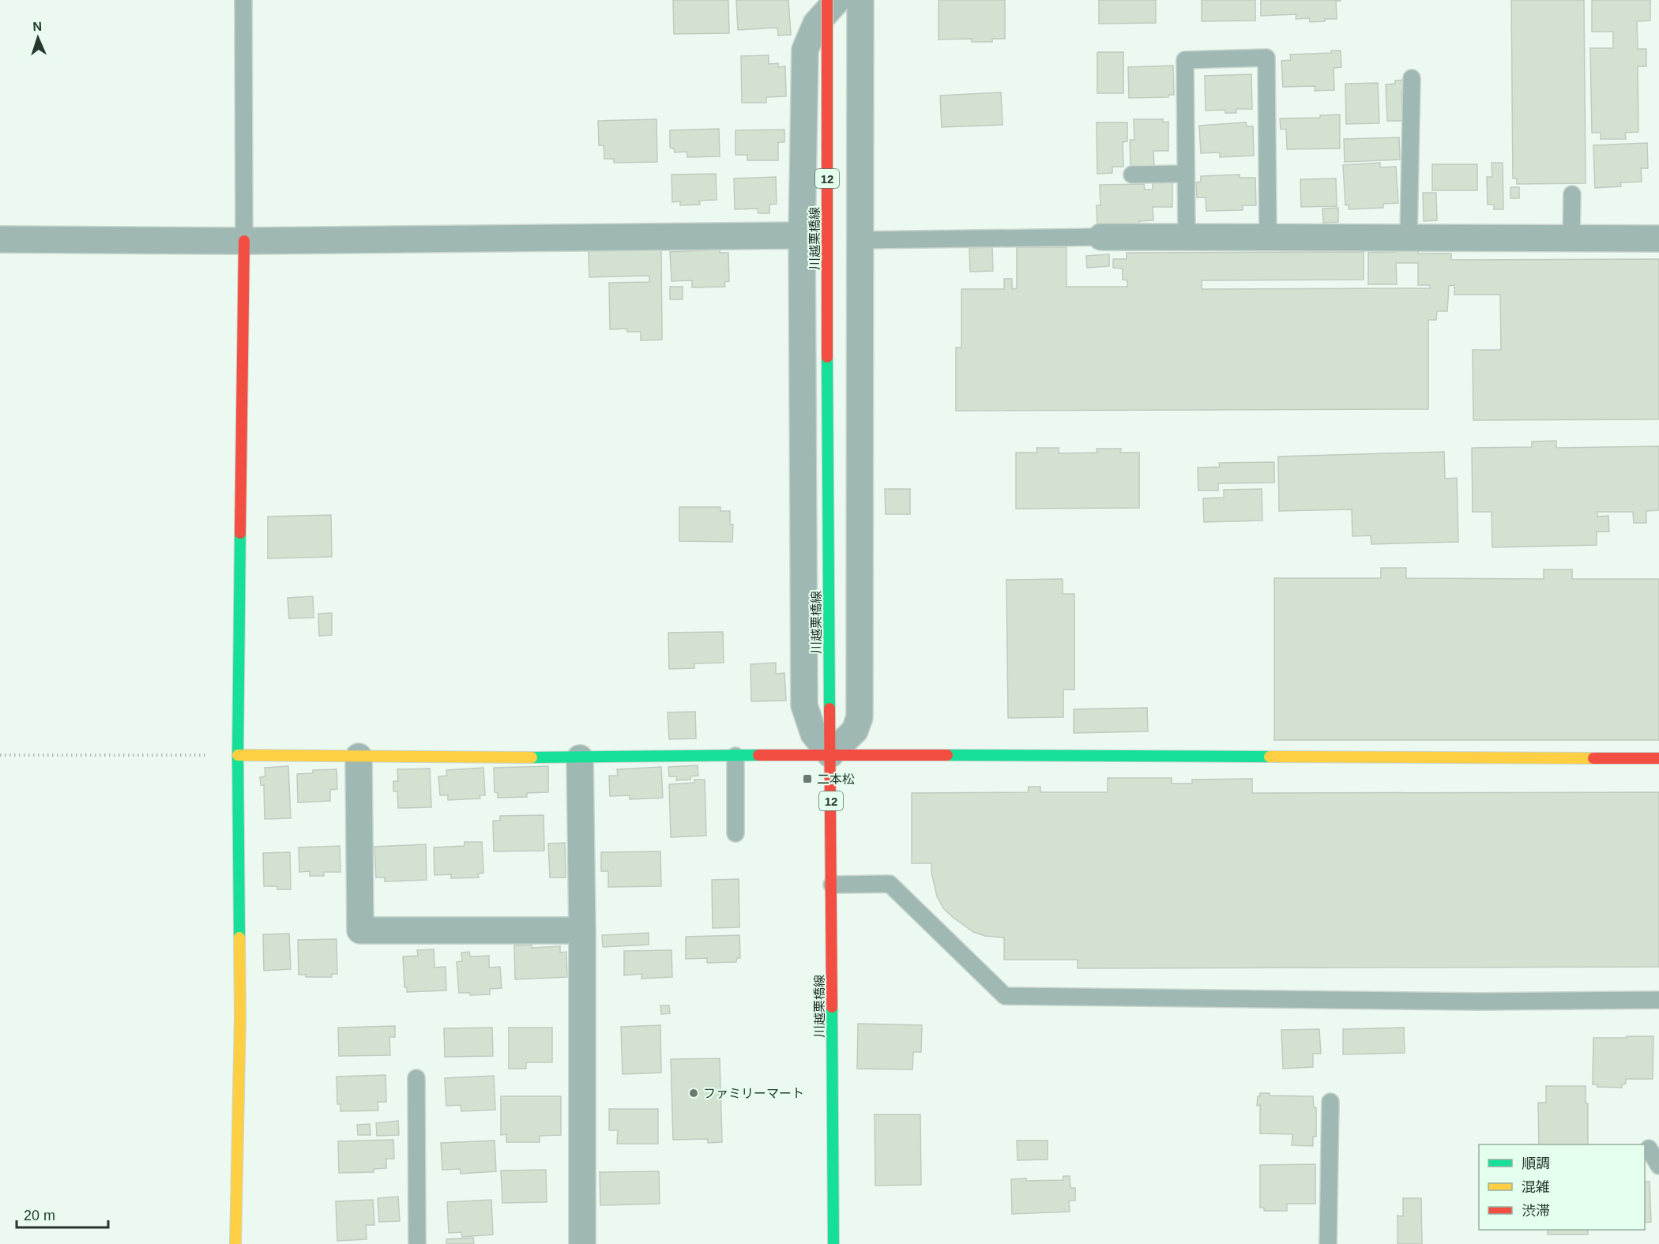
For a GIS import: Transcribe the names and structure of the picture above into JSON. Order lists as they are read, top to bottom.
{
  "streets": {
    "street": ["12", "川越栗橋線"]
  },
  "places": {
    "transit": ["二本松"],
    "other": ["ファミリーマート"]
  },
  "legend": ["順調", "混雑", "渋滞"],
  "scale_bar": "20 m",
  "north": "top"
}
